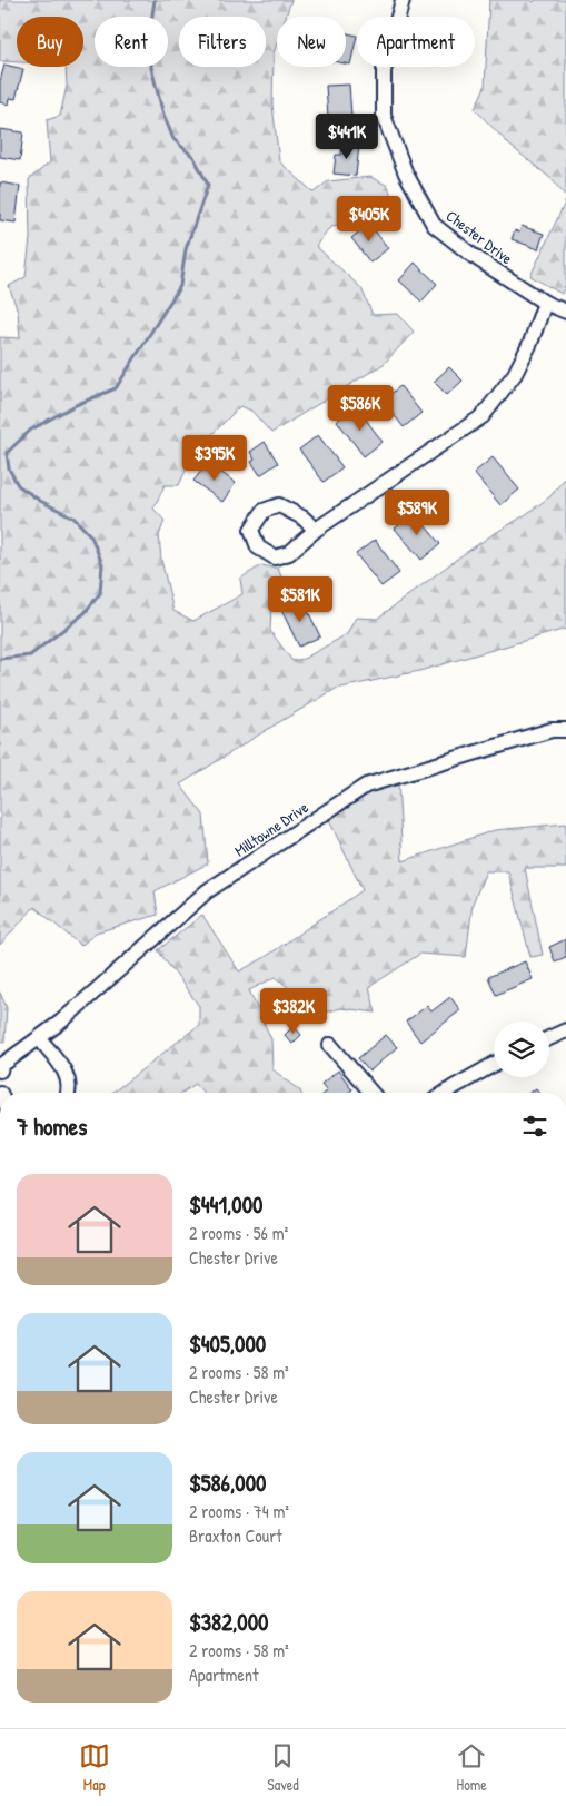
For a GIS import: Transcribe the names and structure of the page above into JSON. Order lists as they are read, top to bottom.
{
  "streets": {
    "street": ["Chester Drive", "Milltowne Drive"]
  },
  "page": {
    "chip": [
      "Buy",
      "Rent",
      "Filters",
      "New",
      "Apartment"
    ],
    "price": [
      "$441K",
      "$405K",
      "$586K",
      "$395K",
      "$589K",
      "$581K",
      "$382K"
    ],
    "heading": "7 homes",
    "list": [
      {
        "name": "$441,000",
        "note": "2 rooms · 56 m² · Chester Drive"
      },
      {
        "name": "$405,000",
        "note": "2 rooms · 58 m² · Chester Drive"
      },
      {
        "name": "$586,000",
        "note": "2 rooms · 74 m² · Braxton Court"
      },
      {
        "name": "$382,000",
        "note": "2 rooms · 58 m² · Apartment"
      }
    ],
    "tabs": ["Map", "Saved", "Home"]
  }
}
